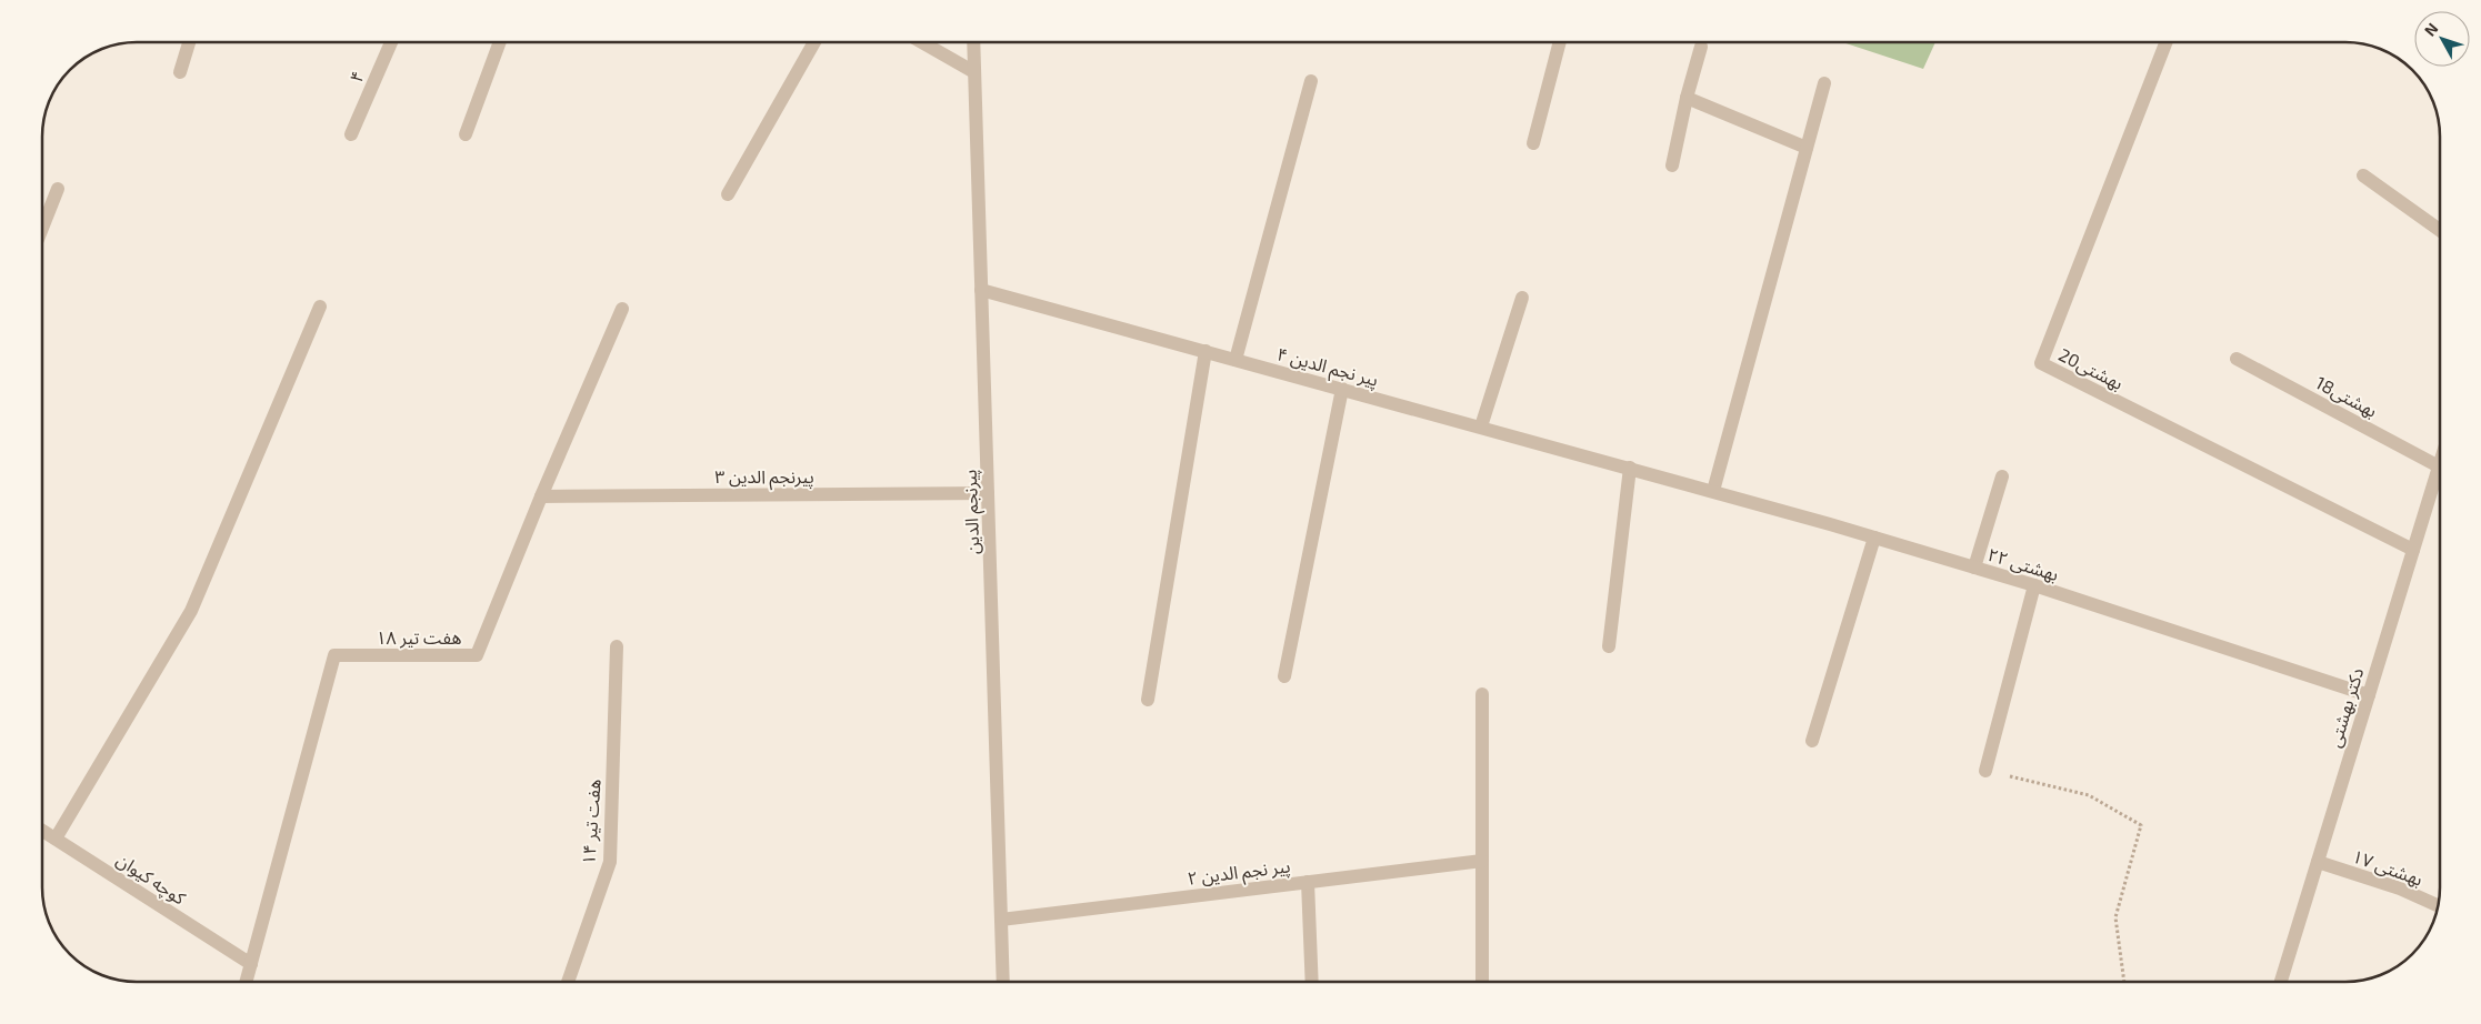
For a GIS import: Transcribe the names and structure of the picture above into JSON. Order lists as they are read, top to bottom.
{
  "streets": {
    "street": [
      "۴",
      "پیر نجم الدین ۴",
      "بهشتی20",
      "بهشتی18",
      "پیرنجم الدین ۳",
      "پیرنجم الدین",
      "بهشتی ۲۲",
      "هفت تیر ۱۸",
      "دکتر بهشتی",
      "هفت تیر ۱۴",
      "بهشتی ۱۷",
      "پیر نجم الدین ۲",
      "کوچه کیوان"
    ]
  },
  "crossings": [
    ["پیر نجم الدین ۴", "پیرنجم الدین"],
    ["پیر نجم الدین ۴", "بهشتی ۲۲"],
    ["بهشتی20", "دکتر بهشتی"],
    ["بهشتی18", "دکتر بهشتی"],
    ["پیرنجم الدین ۳", "پیرنجم الدین"],
    ["پیرنجم الدین ۳", "هفت تیر ۱۸"],
    ["پیرنجم الدین", "پیر نجم الدین ۲"],
    ["بهشتی ۲۲", "دکتر بهشتی"],
    ["هفت تیر ۱۸", "کوچه کیوان"],
    ["دکتر بهشتی", "بهشتی ۱۷"]
  ],
  "north": "top left"
}
